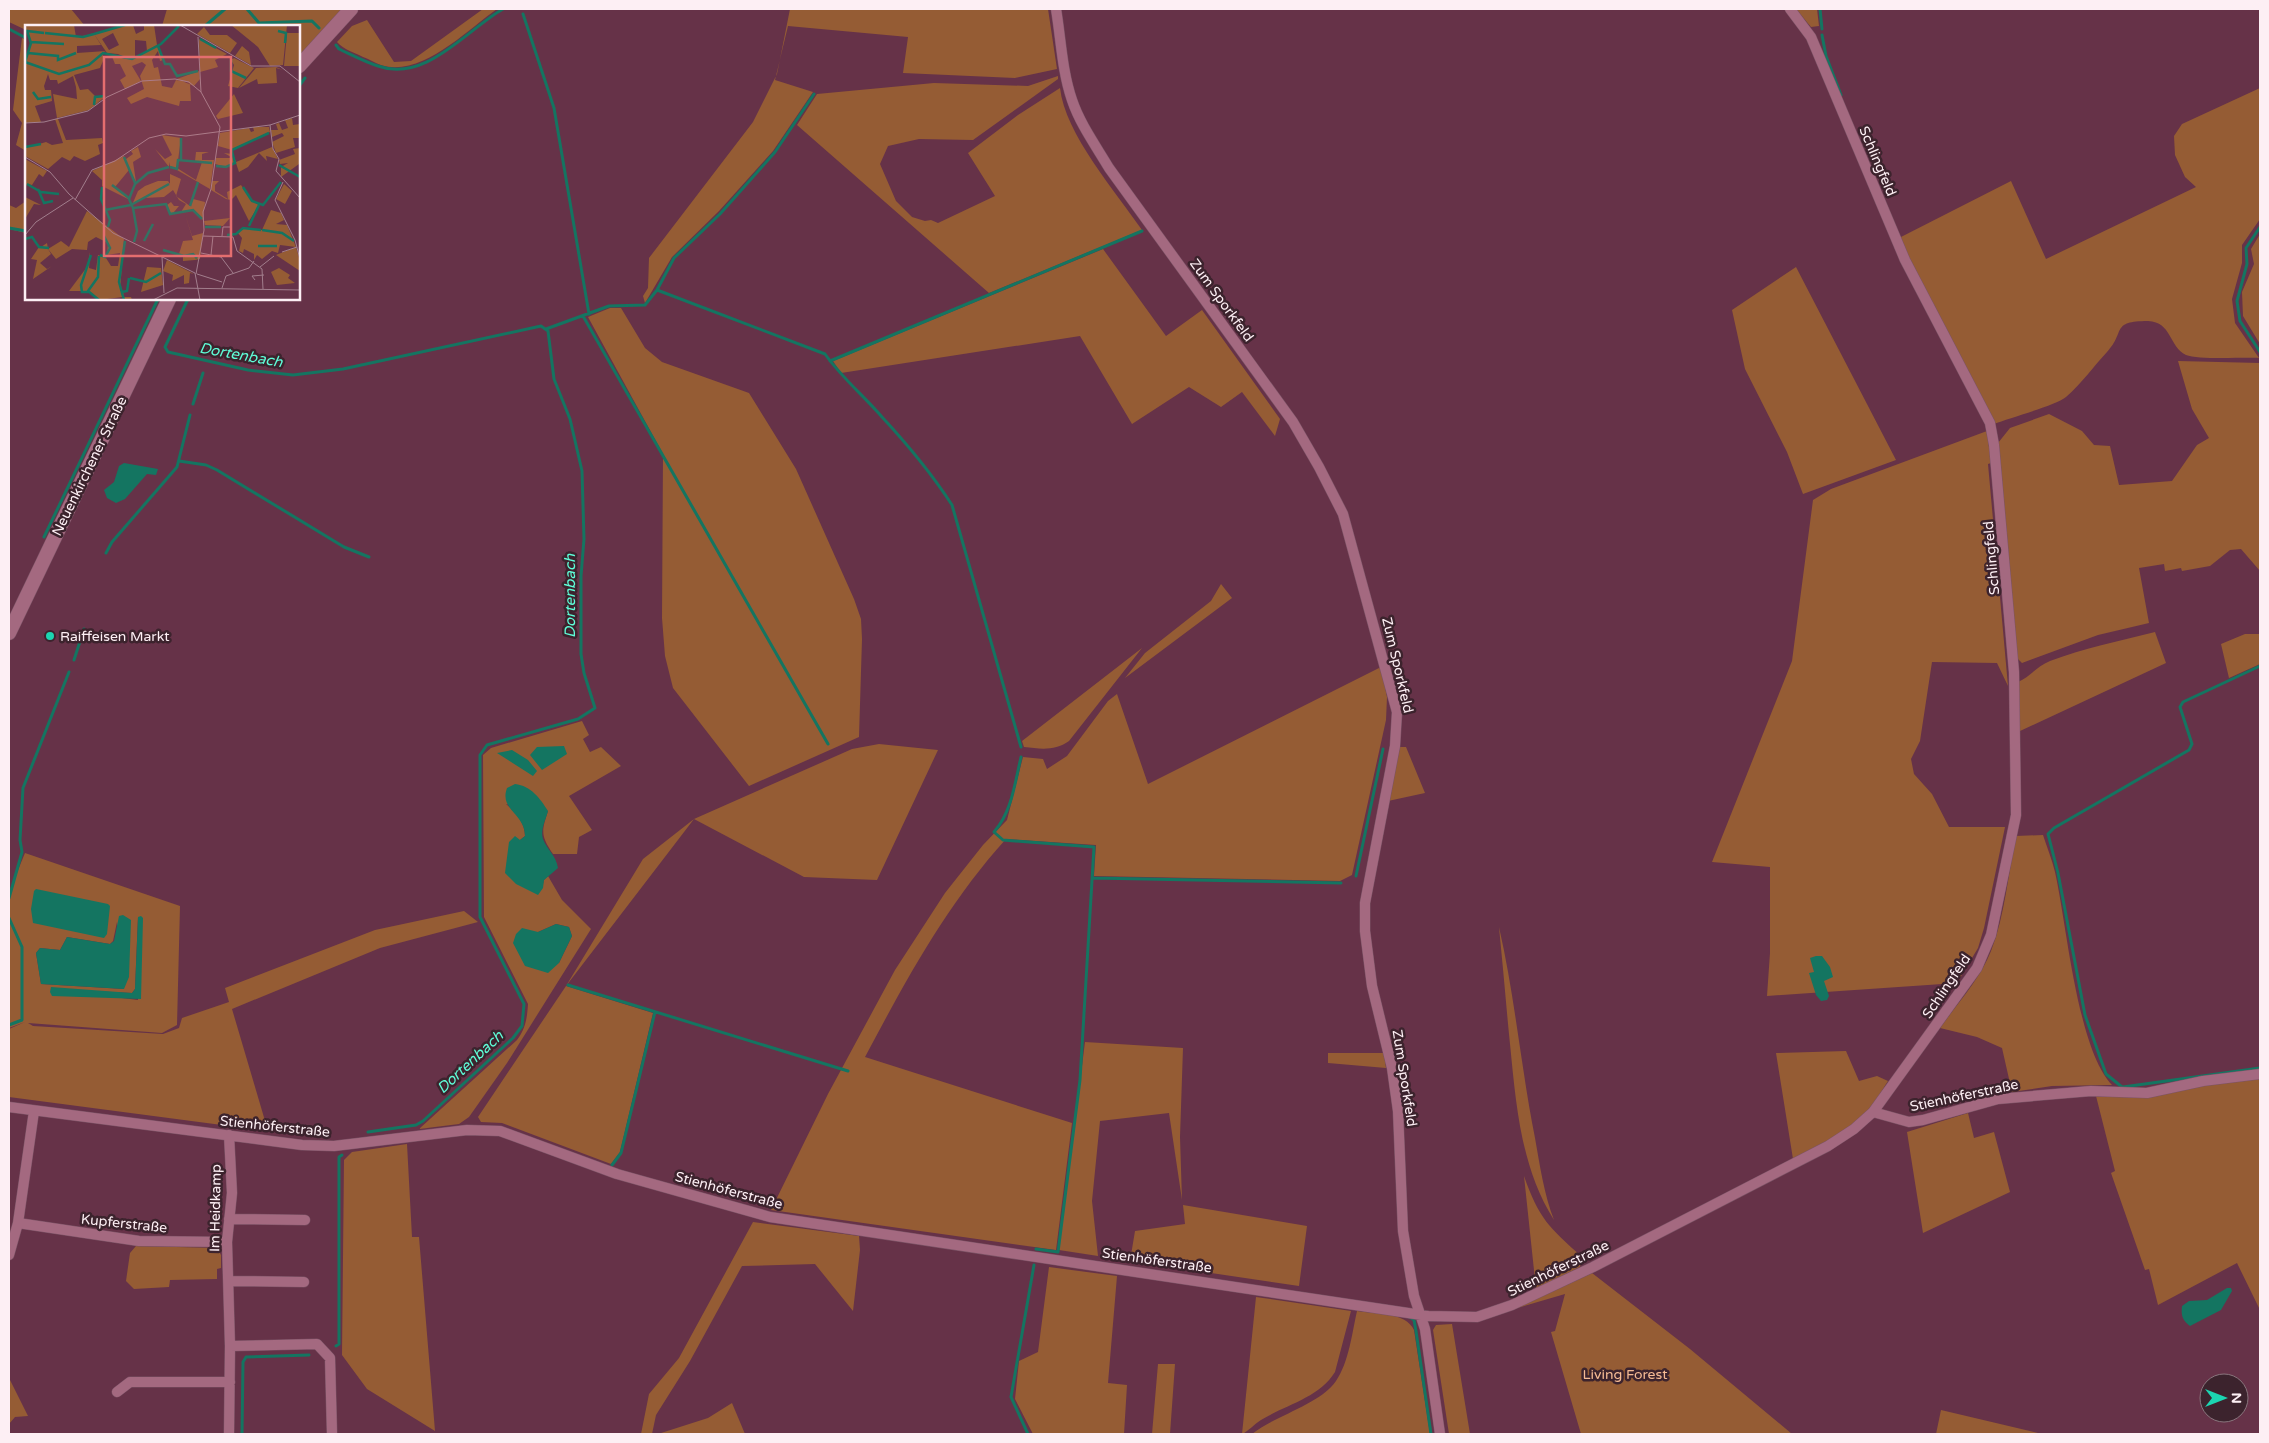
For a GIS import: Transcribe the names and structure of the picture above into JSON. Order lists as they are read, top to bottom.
{
  "streets": {
    "street": [
      "Schlingfeld",
      "Zum Sporkfeld",
      "Neuenkirchener Straße",
      "Stienhöferstraße",
      "Im Heidkamp",
      "Kupferstraße"
    ]
  },
  "crossings": [
    ["Schlingfeld", "Stienhöferstraße"],
    ["Zum Sporkfeld", "Stienhöferstraße"],
    ["Stienhöferstraße", "Im Heidkamp"],
    ["Im Heidkamp", "Kupferstraße"]
  ],
  "water": ["Dortenbach"],
  "parks": ["Living Forest"],
  "places": ["Raiffeisen Markt"],
  "north": "right"
}
